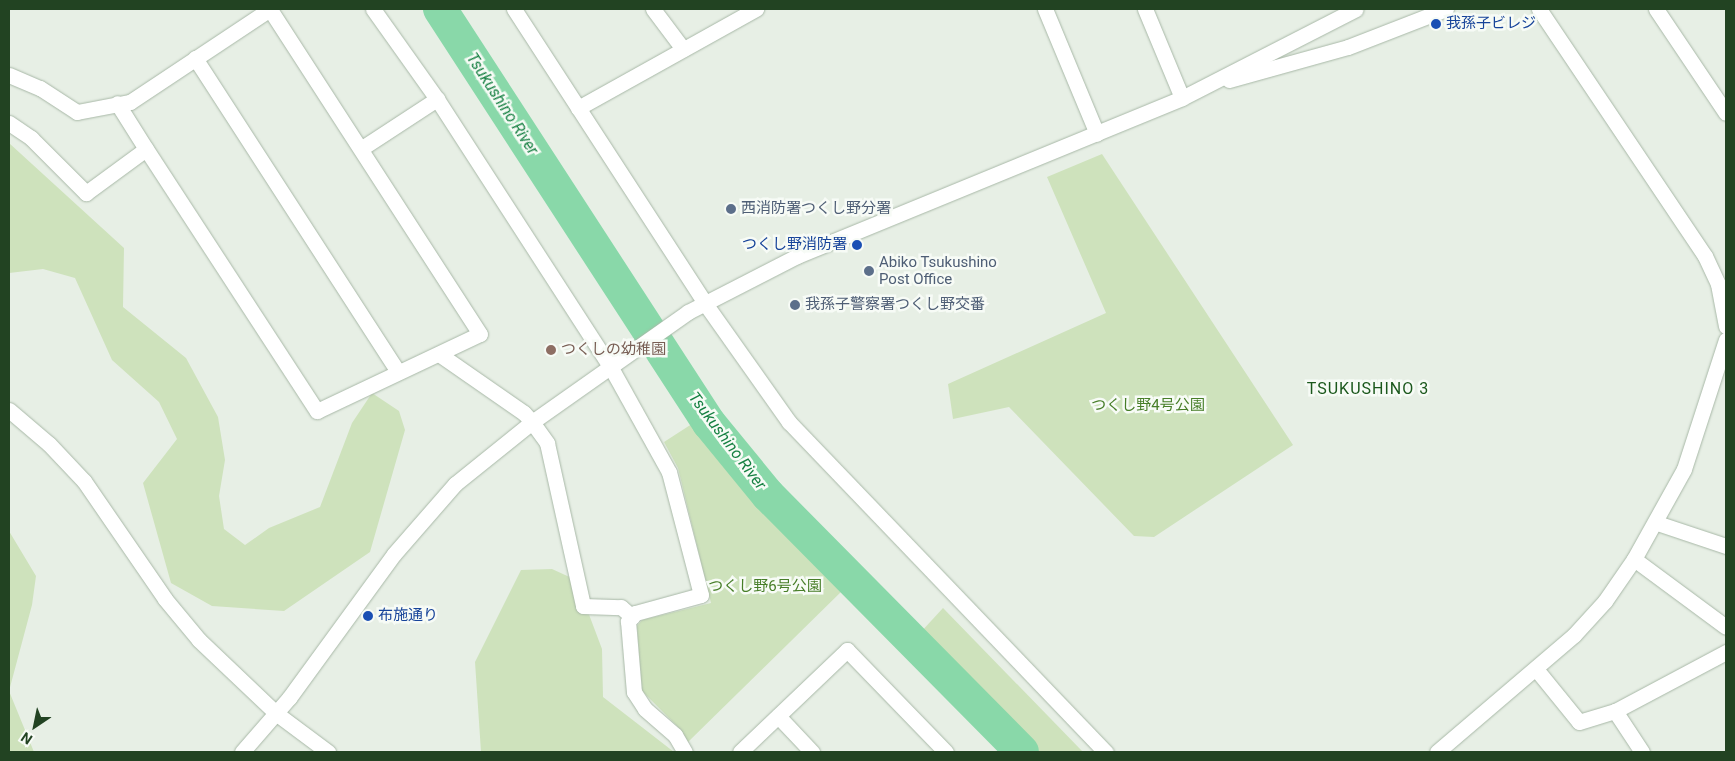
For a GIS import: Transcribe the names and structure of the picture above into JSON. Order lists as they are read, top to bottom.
{
  "districts": ["TSUKUSHINO 3"],
  "water": ["Tsukushino River"],
  "parks": ["つくし野4号公園", "つくし野6号公園"],
  "places": [
    "我孫子ビレジ",
    "西消防署つくし野分署",
    "つくし野消防署",
    "Abiko Tsukushino Post Office",
    "我孫子警察署つくし野交番",
    "つくしの幼稚園",
    "布施通り"
  ],
  "north": "bottom left"
}
